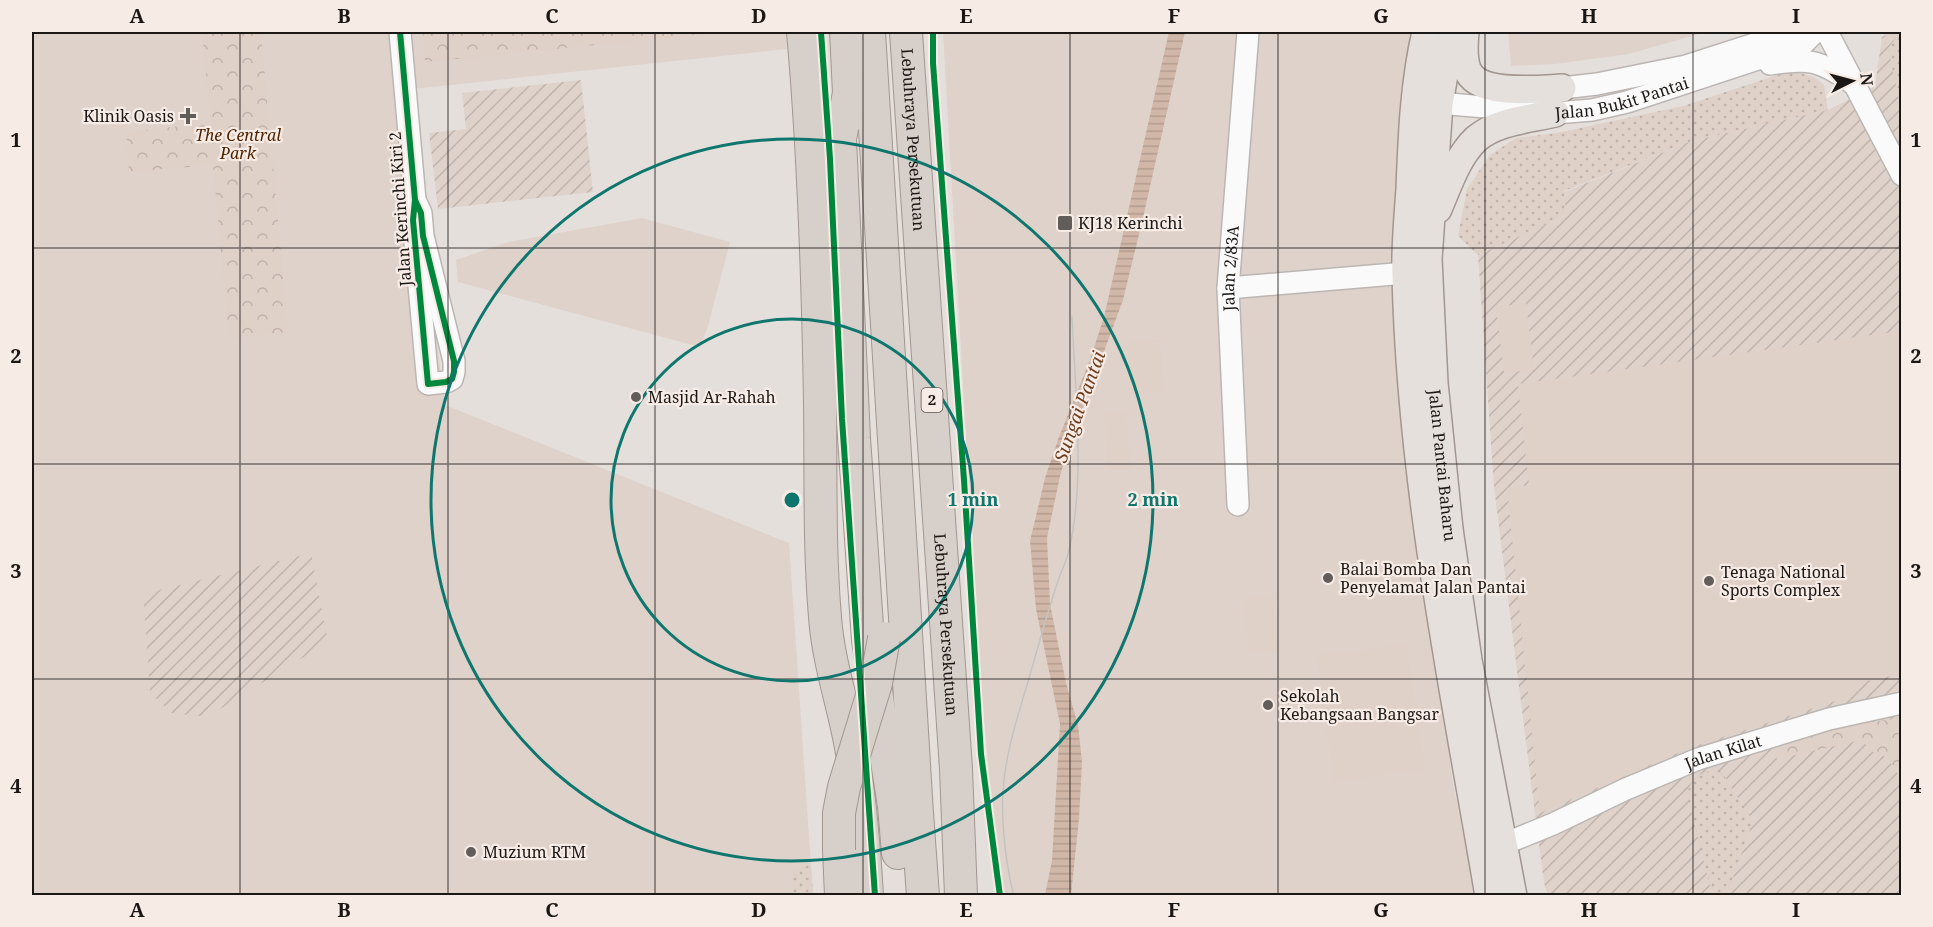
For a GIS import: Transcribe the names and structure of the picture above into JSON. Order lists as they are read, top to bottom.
{
  "streets": {
    "highway": ["Lebuhraya Persekutuan", "2"],
    "main road": ["Jalan Pantai Baharu"],
    "street": [
      "Jalan Bukit Pantai",
      "Jalan Kerinchi Kiri 2",
      "Jalan 2/83A",
      "Jalan Kilat"
    ]
  },
  "crossings": [
    ["Jalan Bukit Pantai", "Jalan Pantai Baharu"],
    ["Jalan Pantai Baharu", "Jalan Kilat"]
  ],
  "water": ["Sungai Pantai"],
  "parks": ["The Central Park"],
  "places": {
    "health": ["Klinik Oasis"],
    "transit": ["KJ18 Kerinchi"],
    "other": [
      "Masjid Ar-Rahah",
      "Balai Bomba Dan Penyelamat Jalan Pantai",
      "Tenaga National Sports Complex",
      "Sekolah Kebangsaan Bangsar",
      "Muzium RTM"
    ]
  },
  "north": "right",
  "grid": {
    "columns": [
      "A",
      "B",
      "C",
      "D",
      "E",
      "F",
      "G",
      "H",
      "I"
    ],
    "rows": [
      "1",
      "2",
      "3",
      "4"
    ]
  },
  "rings": ["1 min", "2 min"]
}
